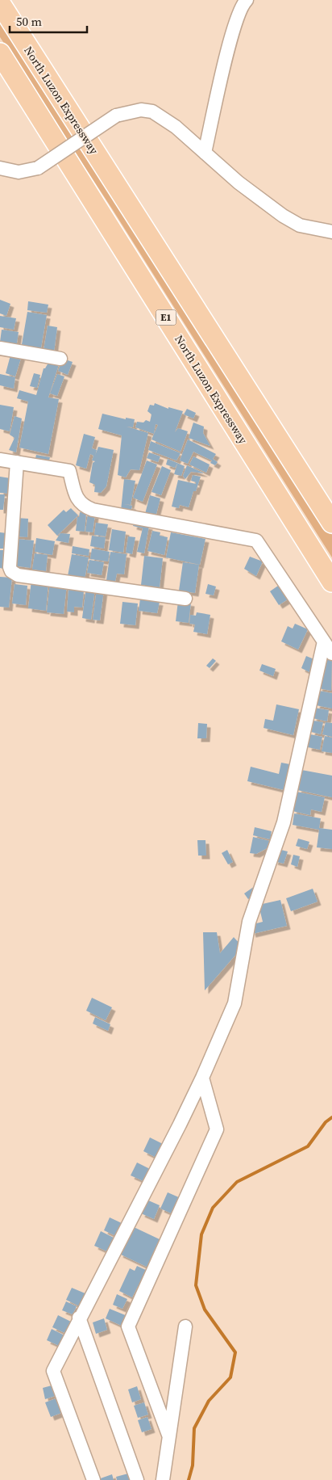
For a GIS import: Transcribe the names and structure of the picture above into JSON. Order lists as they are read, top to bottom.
{
  "streets": {
    "highway": ["North Luzon Expressway", "E1"]
  },
  "scale_bar": "50 m"
}
